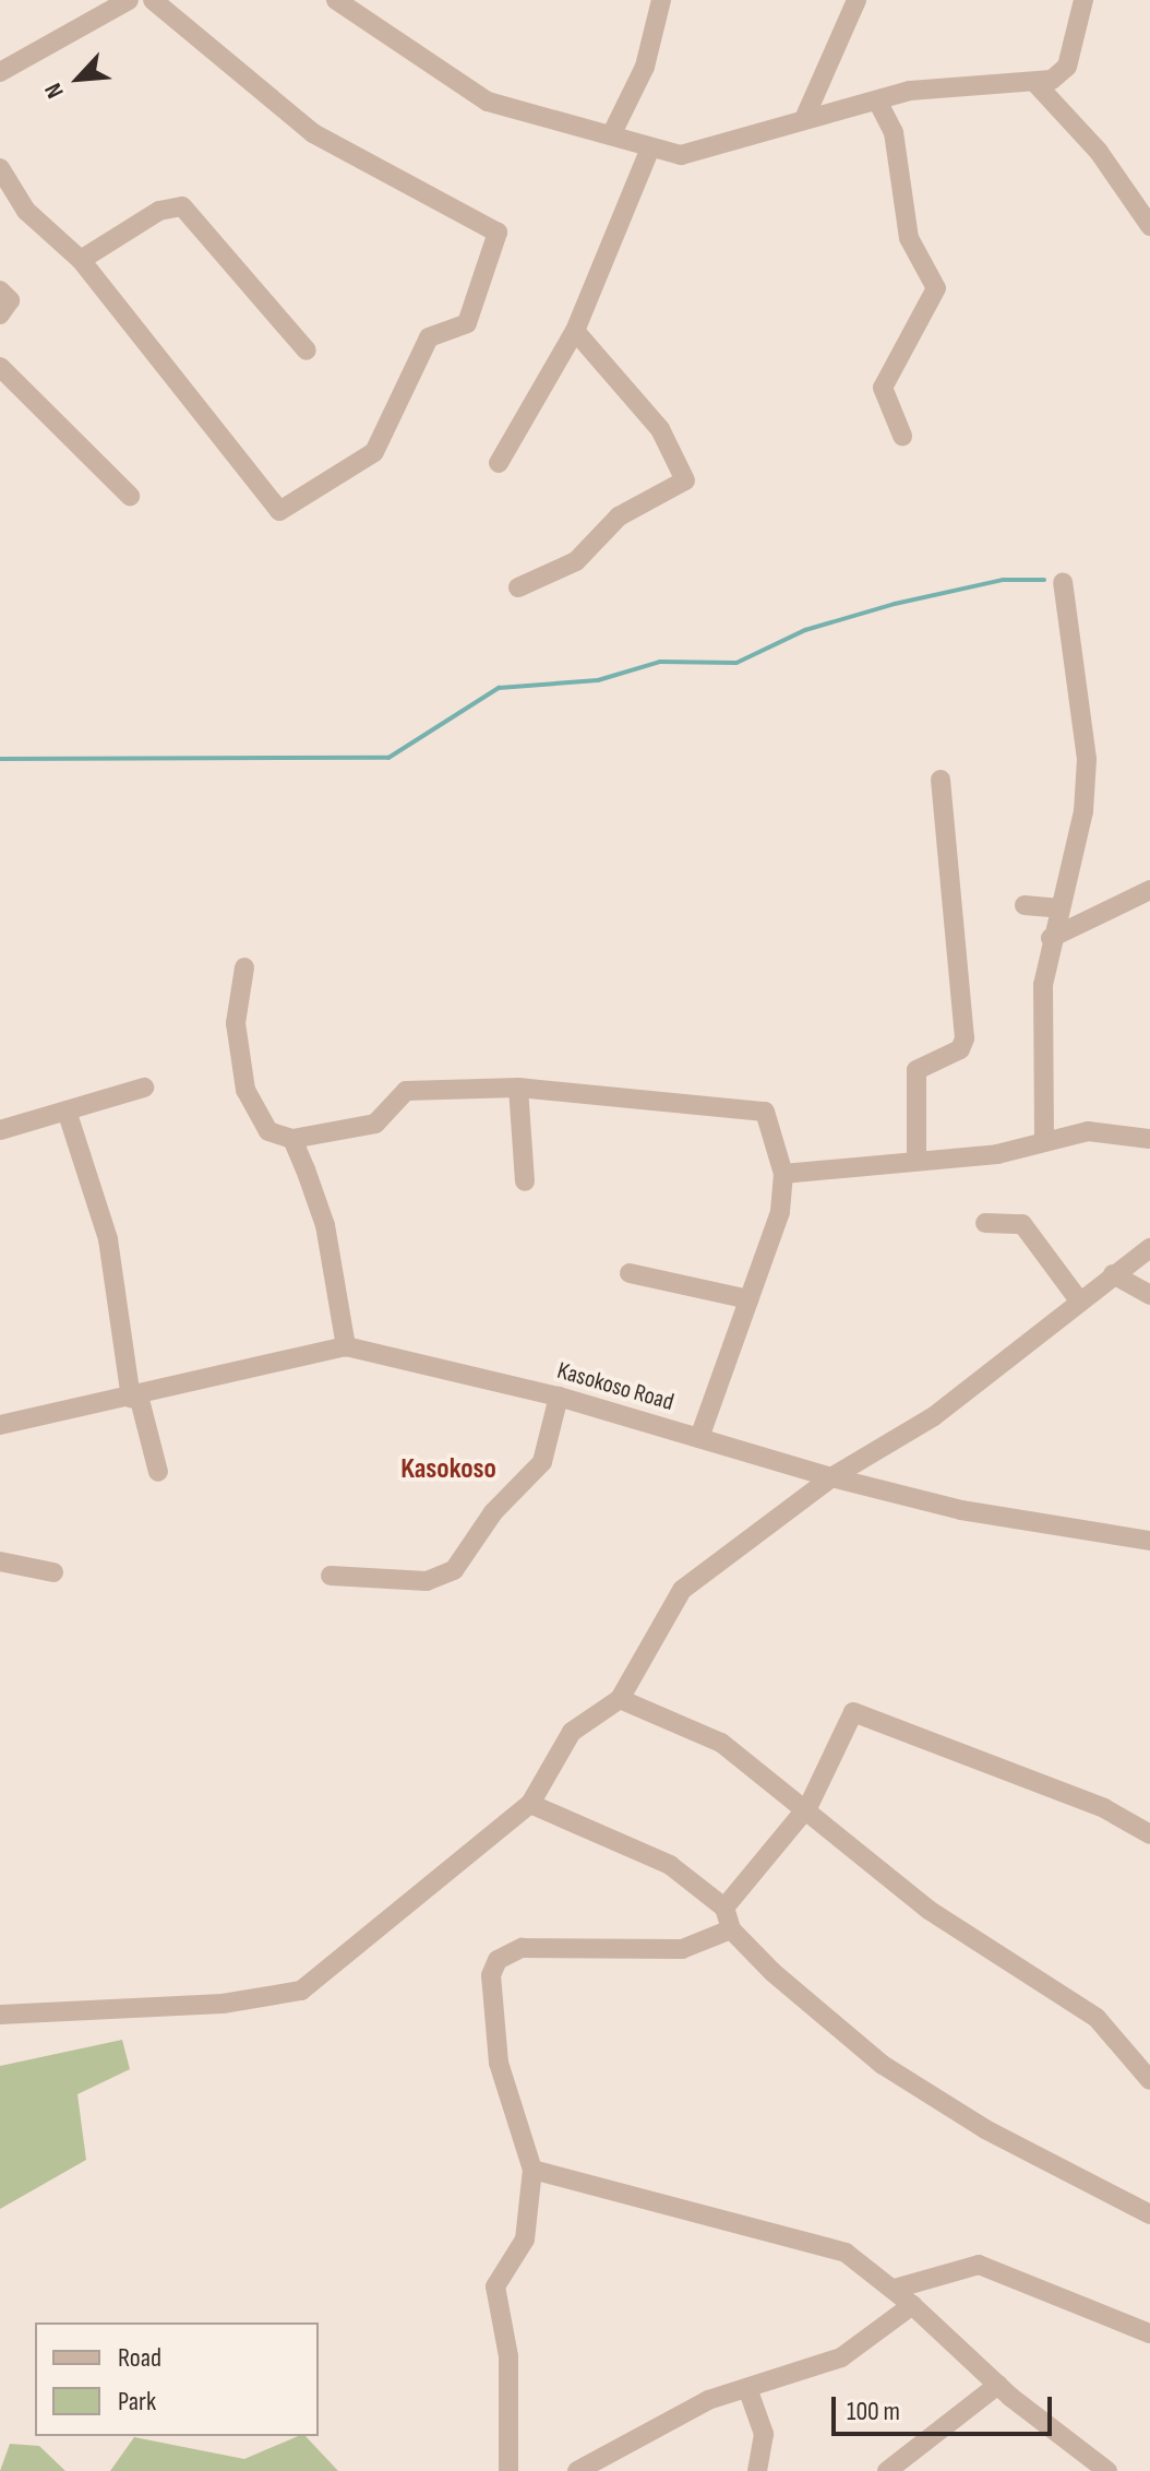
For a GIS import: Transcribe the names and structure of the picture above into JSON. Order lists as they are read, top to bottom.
{
  "streets": {
    "street": ["Kasokoso Road"]
  },
  "districts": ["Kasokoso"],
  "legend": ["Road", "Park"],
  "scale_bar": "100 m",
  "north": "bottom left"
}
